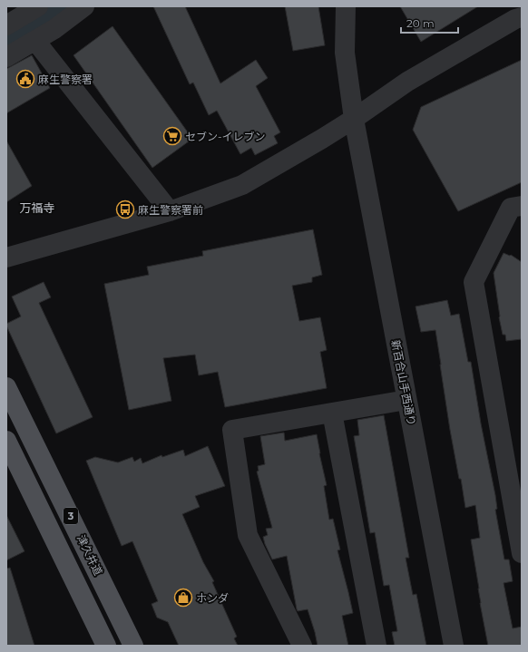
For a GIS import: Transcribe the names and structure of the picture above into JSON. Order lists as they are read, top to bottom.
{
  "streets": {
    "main road": ["3", "津久井道"],
    "street": ["新百合山手西通り"]
  },
  "districts": ["万福寺"],
  "places": {
    "public building": ["麻生警察署"],
    "supermarket": ["セブン-イレブン"],
    "bus stop": ["麻生警察署前"],
    "shop": ["ホンダ"]
  },
  "scale_bar": "20 m"
}
